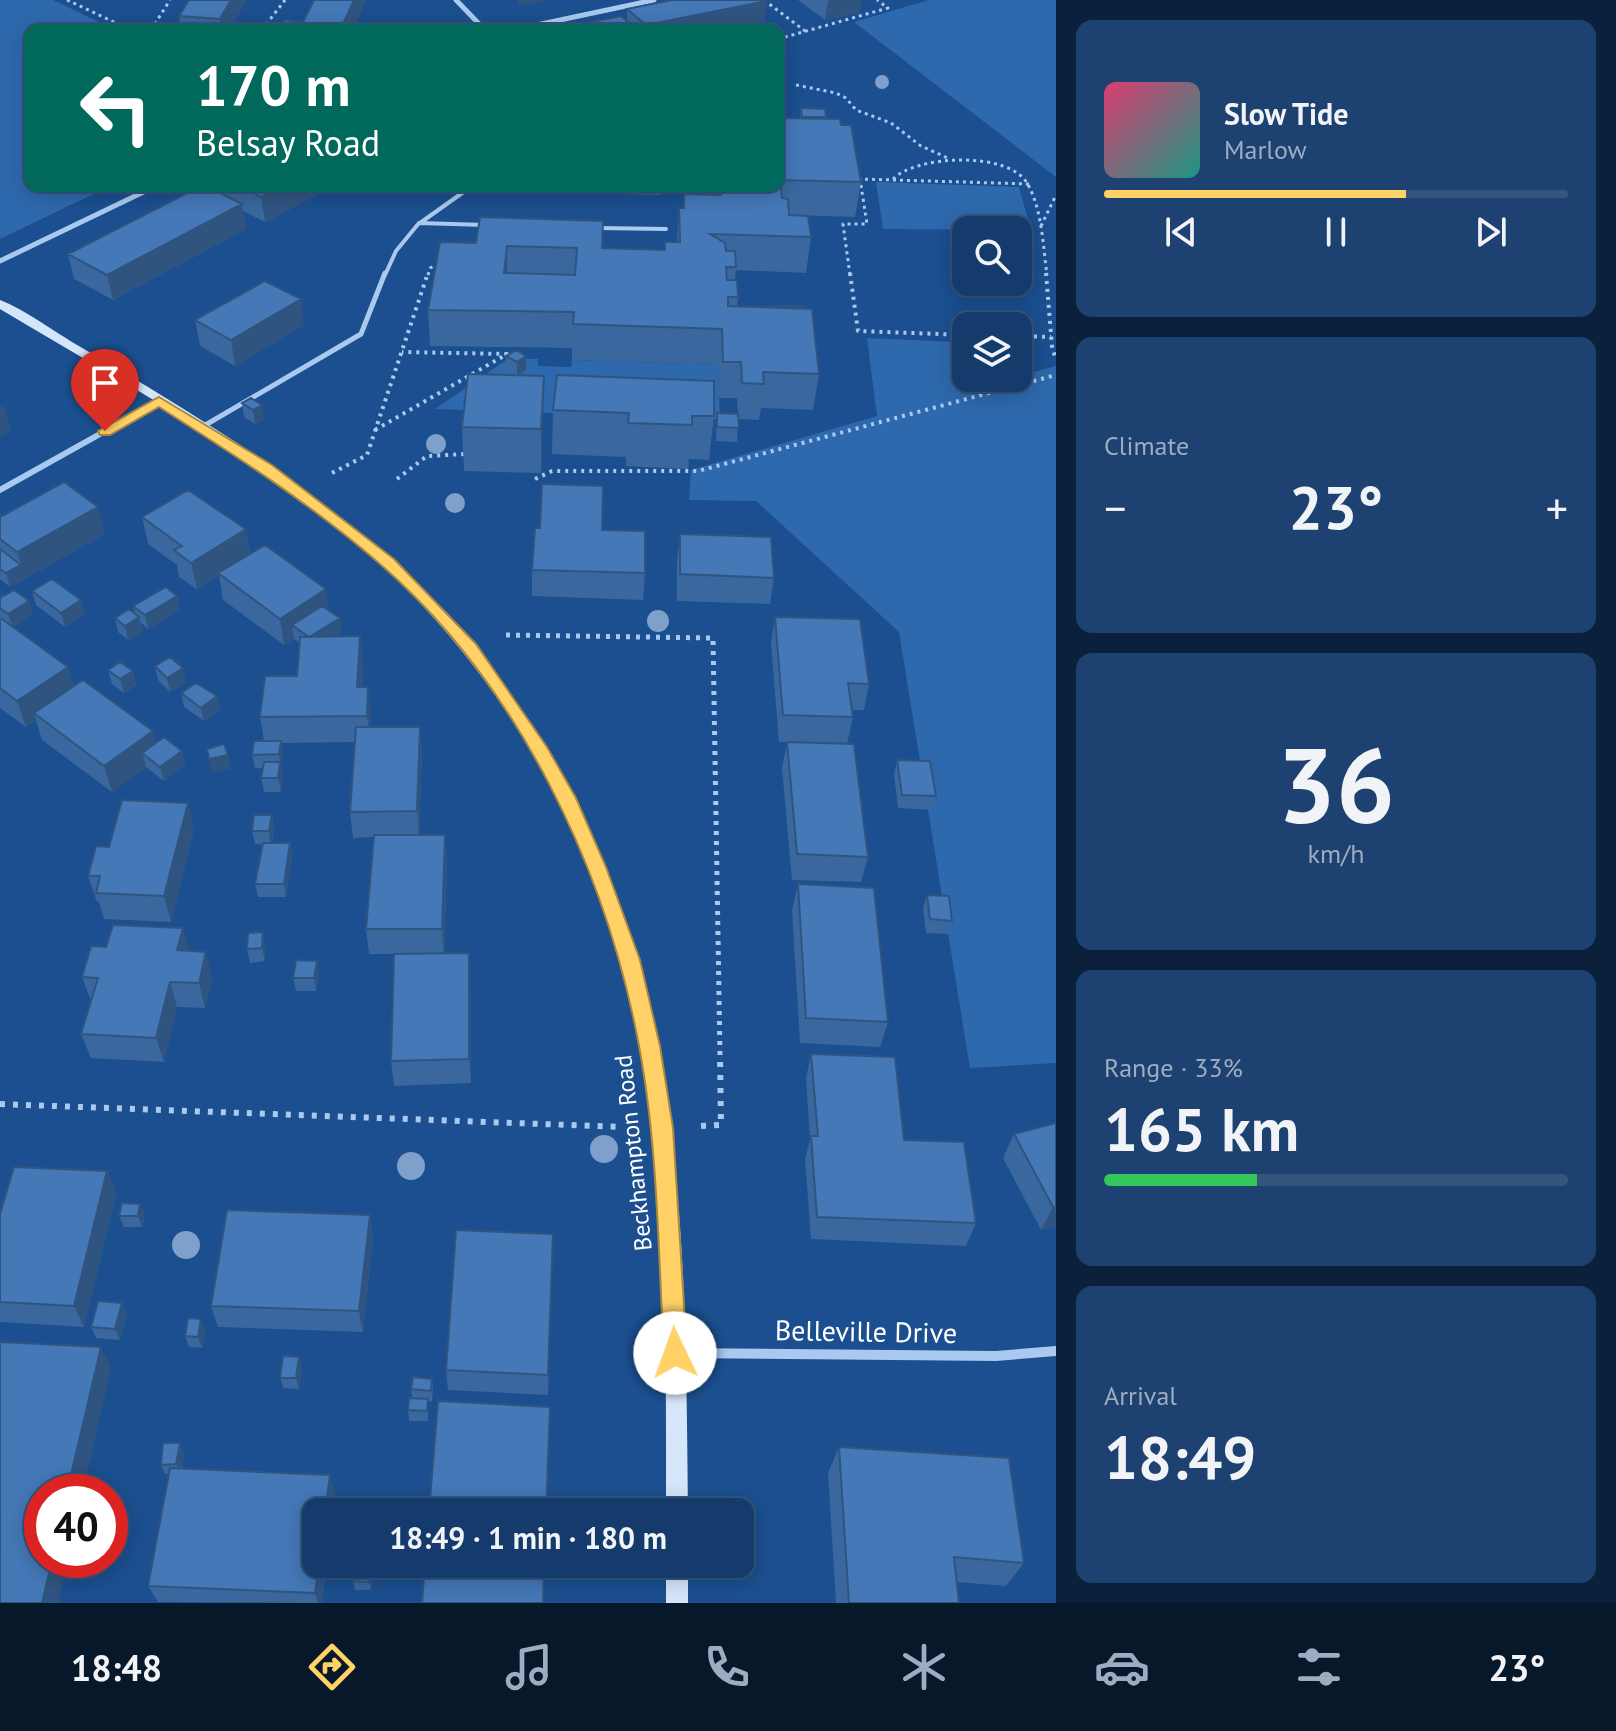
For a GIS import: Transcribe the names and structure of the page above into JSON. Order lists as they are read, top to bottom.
{
  "streets": {
    "street": ["Beckhampton Road", "Belleville Drive"]
  },
  "crossings": [
    ["Beckhampton Road", "Belleville Drive"]
  ],
  "page": {
    "turn": ["170 m", "Belsay Road"],
    "song": ["Slow Tide", "Marlow"],
    "tile": [
      "Climate",
      ["36", "km/h"],
      ["Range · 33%", "165 km"],
      ["Arrival", "18:49"]
    ],
    "heat": ["−", "23°", "+"],
    "limit": "40",
    "trip": "18:49 · 1 min · 180 m",
    "tabs": ["18:48", "23°"]
  }
}
